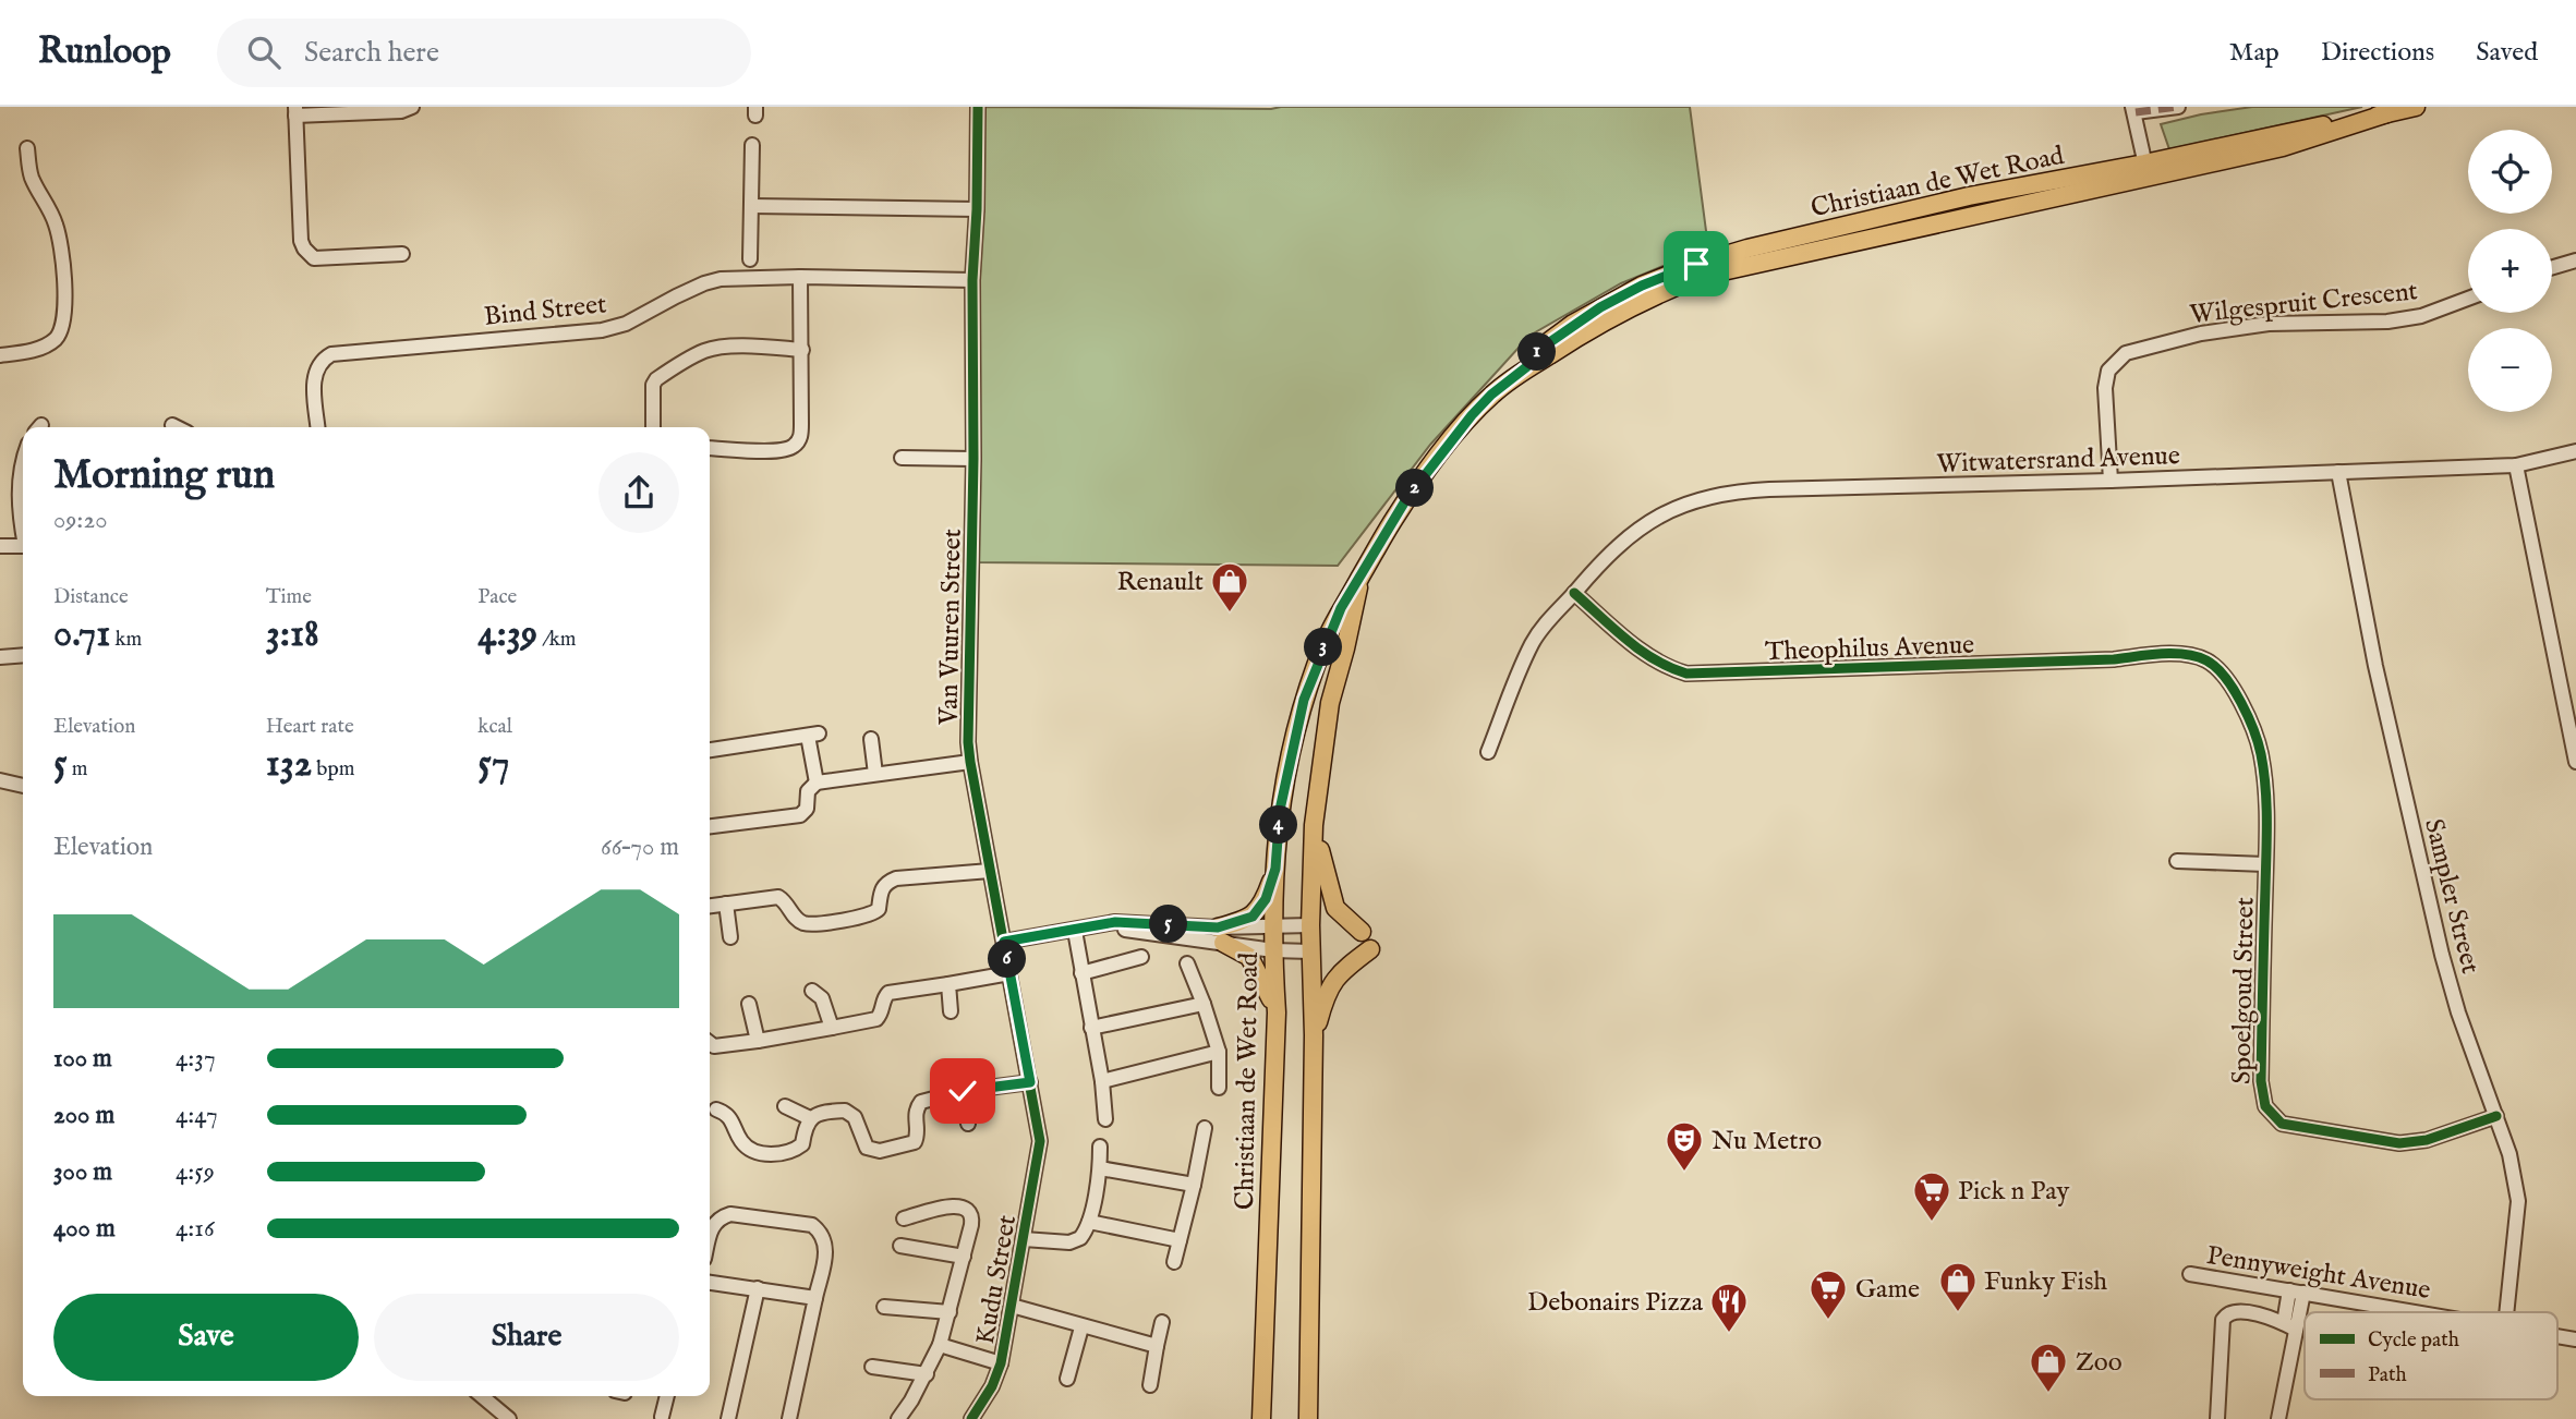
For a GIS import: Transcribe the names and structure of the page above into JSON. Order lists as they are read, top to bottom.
{
  "streets": {
    "main road": ["Christiaan de Wet Road"],
    "street": [
      "Wilgespruit Crescent",
      "Bind Street",
      "Witwatersrand Avenue",
      "Van Vuuren Street",
      "Theophilus Avenue",
      "Sampler Street",
      "Spoelgoud Street",
      "Pennyweight Avenue",
      "Kudu Street"
    ]
  },
  "crossings": [
    ["Wilgespruit Crescent", "Witwatersrand Avenue"],
    ["Bind Street", "Van Vuuren Street"],
    ["Witwatersrand Avenue", "Theophilus Avenue"],
    ["Witwatersrand Avenue", "Sampler Street"],
    ["Van Vuuren Street", "Kudu Street"],
    ["Theophilus Avenue", "Spoelgoud Street"],
    ["Sampler Street", "Spoelgoud Street"]
  ],
  "places": {
    "shop": ["Renault", "Funky Fish", "Zoo"],
    "theatre": ["Nu Metro"],
    "supermarket": ["Pick n Pay", "Game"],
    "restaurant": ["Debonairs Pizza"]
  },
  "legend": ["Cycle path", "Path"],
  "page": {
    "header": "Runloop",
    "search": "Search here",
    "nav": ["Map", "Directions", "Saved"],
    "map_buttons": ["+", "−"],
    "pins": [
      "1",
      "2",
      "3",
      "4",
      "5",
      "6"
    ],
    "heading": ["Morning run", "09:20"],
    "stats": [
      ["Distance", "0.71 km"],
      ["Time", "3:18"],
      ["Pace", "4:39 /km"],
      ["Elevation", "5 m"],
      ["Heart rate", "132 bpm"],
      ["kcal", "57"]
    ],
    "chart": ["Elevation", "66–70 m"],
    "list": [
      {
        "name": "100 m",
        "note": "4:37"
      },
      {
        "name": "200 m",
        "note": "4:47"
      },
      {
        "name": "300 m",
        "note": "4:59"
      },
      {
        "name": "400 m",
        "note": "4:16"
      }
    ],
    "buttons": ["Save", "Share"]
  }
}
